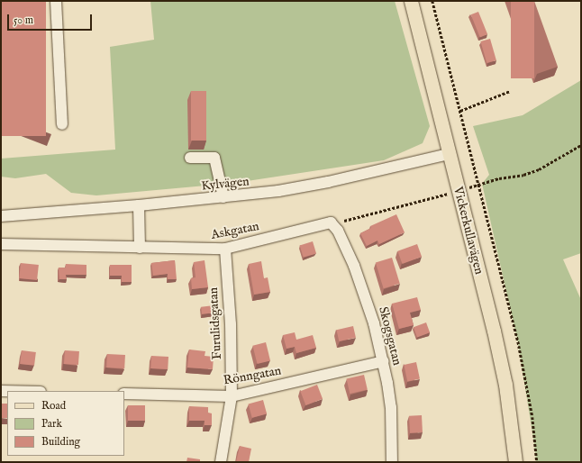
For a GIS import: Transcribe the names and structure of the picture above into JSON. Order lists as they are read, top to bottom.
{
  "streets": {
    "main road": ["Vickerkullavägen"],
    "street": [
      "Kylvägen",
      "Askgatan",
      "Furulidsgatan",
      "Skogsgatan",
      "Rönngatan"
    ]
  },
  "crossings": [
    ["Kylvägen", "Vickerkullavägen"],
    ["Askgatan", "Furulidsgatan"],
    ["Askgatan", "Skogsgatan"],
    ["Furulidsgatan", "Rönngatan"],
    ["Skogsgatan", "Rönngatan"]
  ],
  "legend": ["Road", "Park", "Building"],
  "scale_bar": "50 m"
}
